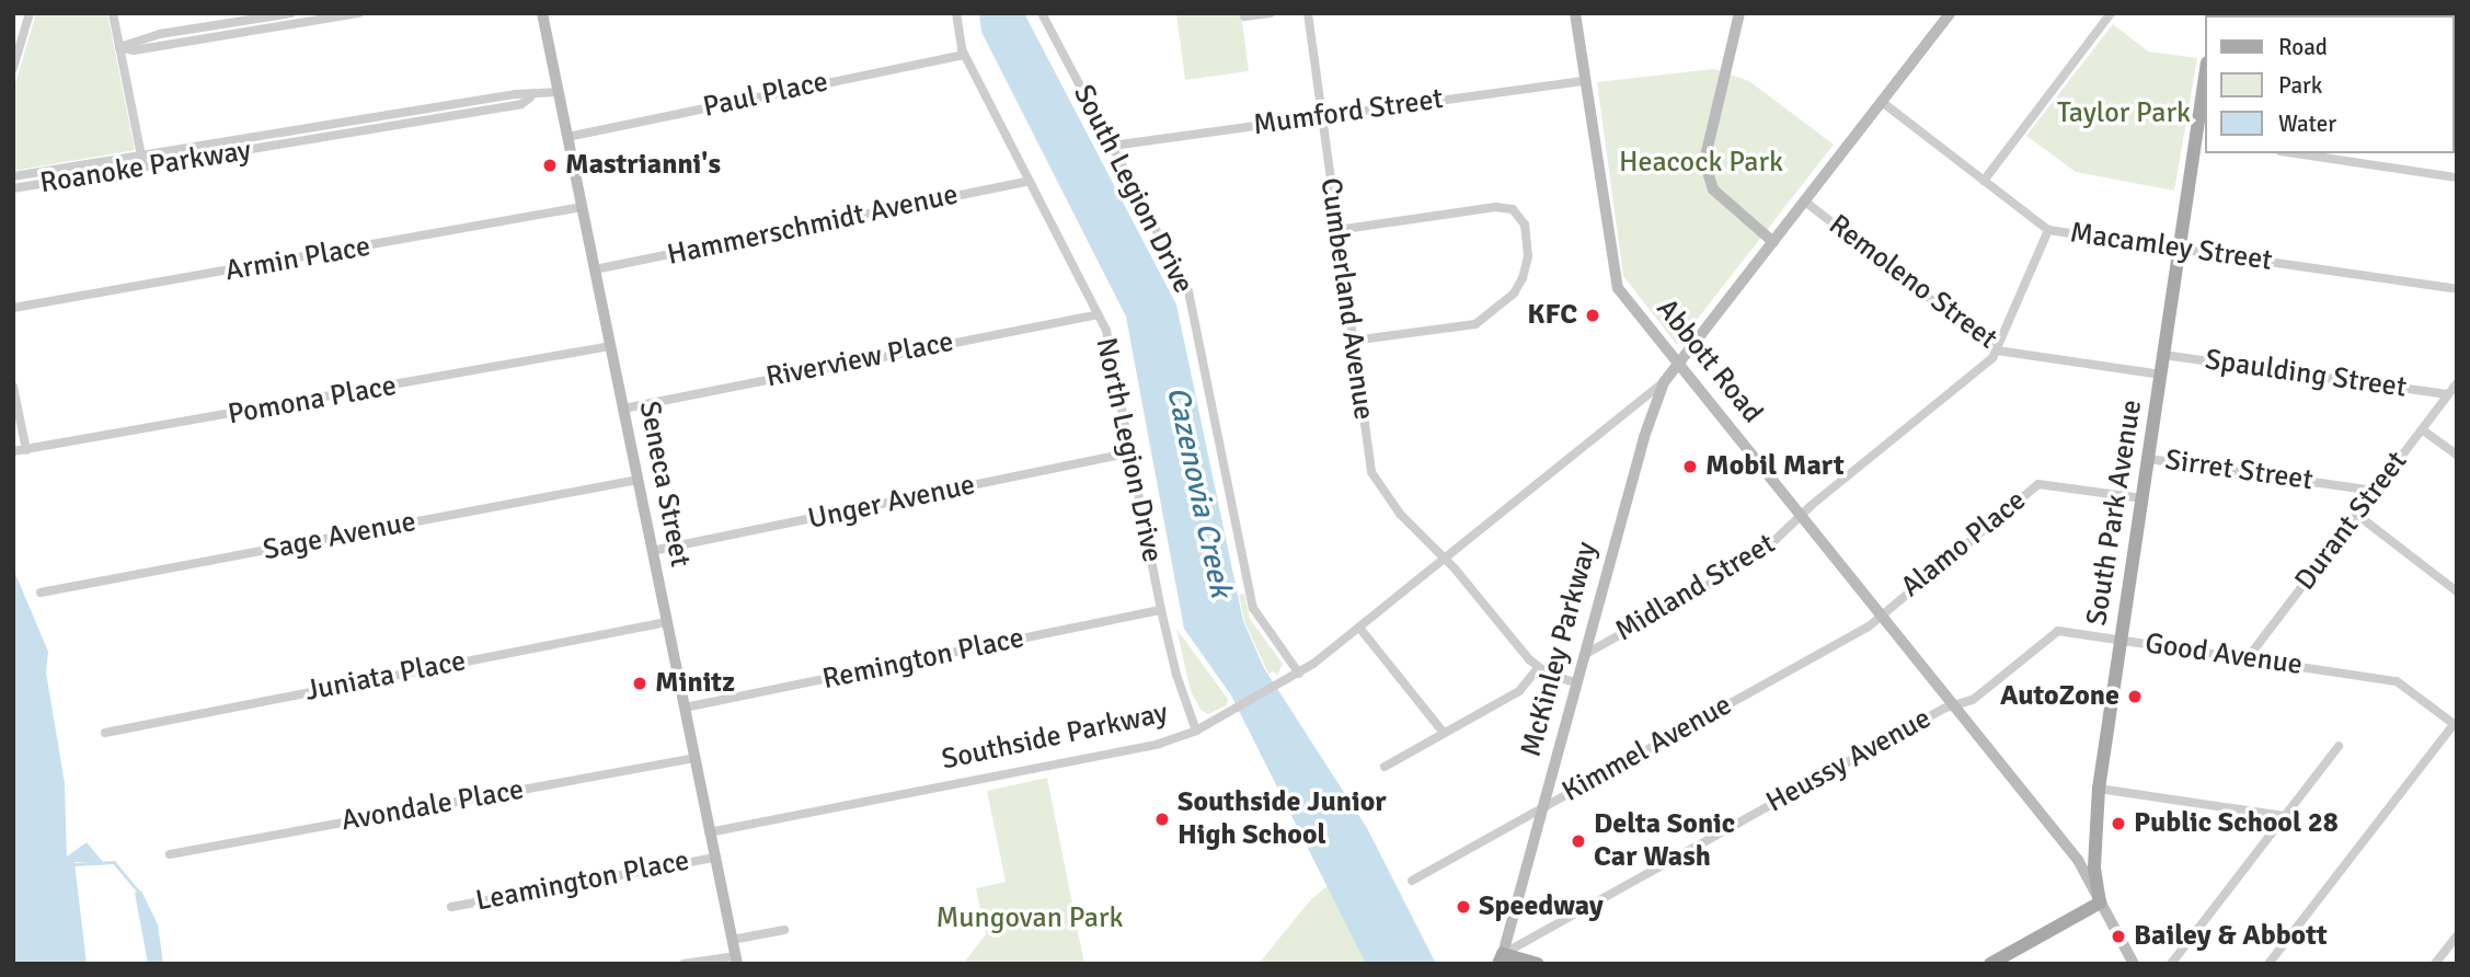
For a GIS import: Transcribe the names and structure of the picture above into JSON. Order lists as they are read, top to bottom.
{
  "streets": {
    "main road": ["South Park Avenue"],
    "street": [
      "Paul Place",
      "Mumford Street",
      "Roanoke Parkway",
      "South Legion Drive",
      "Hammerschmidt Avenue",
      "Macamley Street",
      "Armin Place",
      "Remoleno Street",
      "Cumberland Avenue",
      "Riverview Place",
      "Abbott Road",
      "Spaulding Street",
      "Pomona Place",
      "North Legion Drive",
      "Sirret Street",
      "Seneca Street",
      "Unger Avenue",
      "Durant Street",
      "Sage Avenue",
      "Alamo Place",
      "Midland Street",
      "McKinley Parkway",
      "Good Avenue",
      "Remington Place",
      "Juniata Place",
      "Southside Parkway",
      "Kimmel Avenue",
      "Heussy Avenue",
      "Avondale Place",
      "Leamington Place"
    ]
  },
  "crossings": [
    ["Paul Place", "North Legion Drive"],
    ["Paul Place", "Seneca Street"],
    ["Mumford Street", "South Legion Drive"],
    ["Mumford Street", "Cumberland Avenue"],
    ["Mumford Street", "Abbott Road"],
    ["Roanoke Parkway", "Seneca Street"],
    ["South Legion Drive", "Southside Parkway"],
    ["Hammerschmidt Avenue", "North Legion Drive"],
    ["Hammerschmidt Avenue", "Seneca Street"],
    ["Macamley Street", "South Park Avenue"],
    ["Armin Place", "Seneca Street"],
    ["Remoleno Street", "South Park Avenue"],
    ["Remoleno Street", "Midland Street"],
    ["Cumberland Avenue", "Southside Parkway"],
    ["Riverview Place", "North Legion Drive"],
    ["Riverview Place", "Seneca Street"],
    ["Abbott Road", "South Park Avenue"],
    ["Abbott Road", "Alamo Place"],
    ["Abbott Road", "Midland Street"],
    ["Abbott Road", "McKinley Parkway"],
    ["Abbott Road", "Good Avenue"],
    ["Abbott Road", "Kimmel Avenue"],
    ["Abbott Road", "Heussy Avenue"],
    ["Spaulding Street", "South Park Avenue"],
    ["Spaulding Street", "Durant Street"],
    ["Pomona Place", "Seneca Street"],
    ["North Legion Drive", "Unger Avenue"],
    ["North Legion Drive", "Remington Place"],
    ["North Legion Drive", "Southside Parkway"],
    ["Sirret Street", "South Park Avenue"],
    ["Sirret Street", "Durant Street"],
    ["Seneca Street", "Unger Avenue"],
    ["Seneca Street", "Sage Avenue"],
    ["Seneca Street", "Remington Place"],
    ["Seneca Street", "Juniata Place"],
    ["Seneca Street", "Southside Parkway"],
    ["Seneca Street", "Avondale Place"],
    ["Seneca Street", "Leamington Place"],
    ["South Park Avenue", "Alamo Place"],
    ["South Park Avenue", "Good Avenue"],
    ["Durant Street", "Good Avenue"],
    ["Alamo Place", "Kimmel Avenue"],
    ["Midland Street", "McKinley Parkway"],
    ["McKinley Parkway", "Southside Parkway"],
    ["McKinley Parkway", "Kimmel Avenue"],
    ["McKinley Parkway", "Heussy Avenue"],
    ["Good Avenue", "Heussy Avenue"]
  ],
  "water": ["Cazenovia Creek"],
  "parks": ["Taylor Park", "Heacock Park", "Mungovan Park"],
  "places": [
    "Mastrianni's",
    "KFC",
    "Mobil Mart",
    "Minitz",
    "AutoZone",
    "Southside Junior High School",
    "Public School 28",
    "Delta Sonic Car Wash",
    "Speedway",
    "Bailey & Abbott"
  ],
  "legend": ["Road", "Park", "Water"]
}
